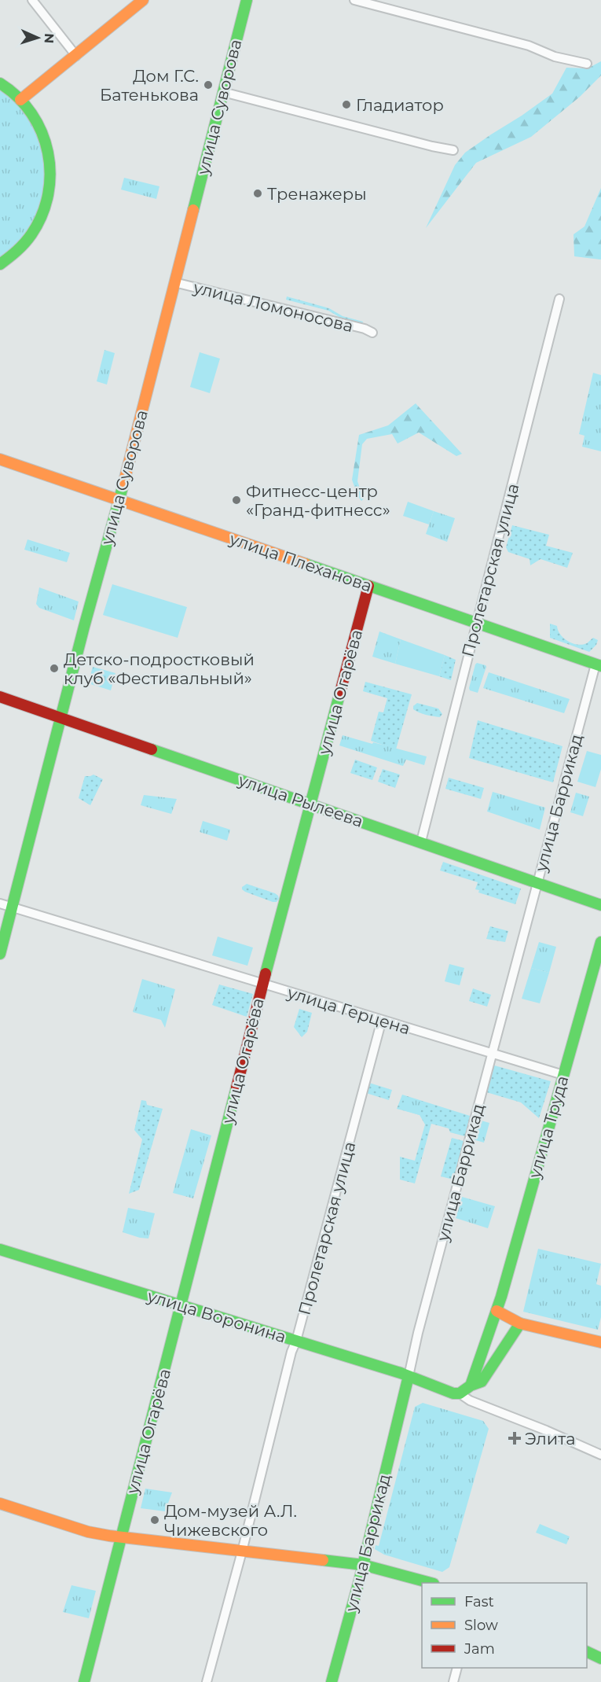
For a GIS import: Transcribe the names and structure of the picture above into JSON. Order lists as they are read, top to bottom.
{
  "streets": {
    "street": [
      "улица Суворова",
      "улица Ломоносова",
      "улица Плеханова",
      "Пролетарская улица",
      "улица Огарёва",
      "улица Рылеева",
      "улица Баррикад",
      "улица Герцена",
      "улица Труда",
      "улица Воронина"
    ]
  },
  "crossings": [
    ["улица Суворова", "улица Ломоносова"],
    ["улица Суворова", "улица Плеханова"],
    ["улица Суворова", "улица Рылеева"],
    ["улица Суворова", "улица Герцена"],
    ["улица Плеханова", "Пролетарская улица"],
    ["улица Плеханова", "улица Огарёва"],
    ["улица Плеханова", "улица Баррикад"],
    ["Пролетарская улица", "улица Рылеева"],
    ["Пролетарская улица", "улица Герцена"],
    ["Пролетарская улица", "улица Воронина"],
    ["улица Огарёва", "улица Рылеева"],
    ["улица Огарёва", "улица Герцена"],
    ["улица Огарёва", "улица Воронина"],
    ["улица Рылеева", "улица Баррикад"],
    ["улица Баррикад", "улица Герцена"],
    ["улица Баррикад", "улица Воронина"],
    ["улица Герцена", "улица Труда"]
  ],
  "places": {
    "other": [
      "Дом Г.С. Батенькова",
      "Гладиатор",
      "Тренажеры",
      "Фитнесс-центр «Гранд-фитнесс»",
      "Детско-подростковый клуб «Фестивальный»",
      "Дом-музей А.Л. Чижевского"
    ],
    "health": ["Элита"]
  },
  "legend": ["Fast", "Slow", "Jam"],
  "north": "right"
}
